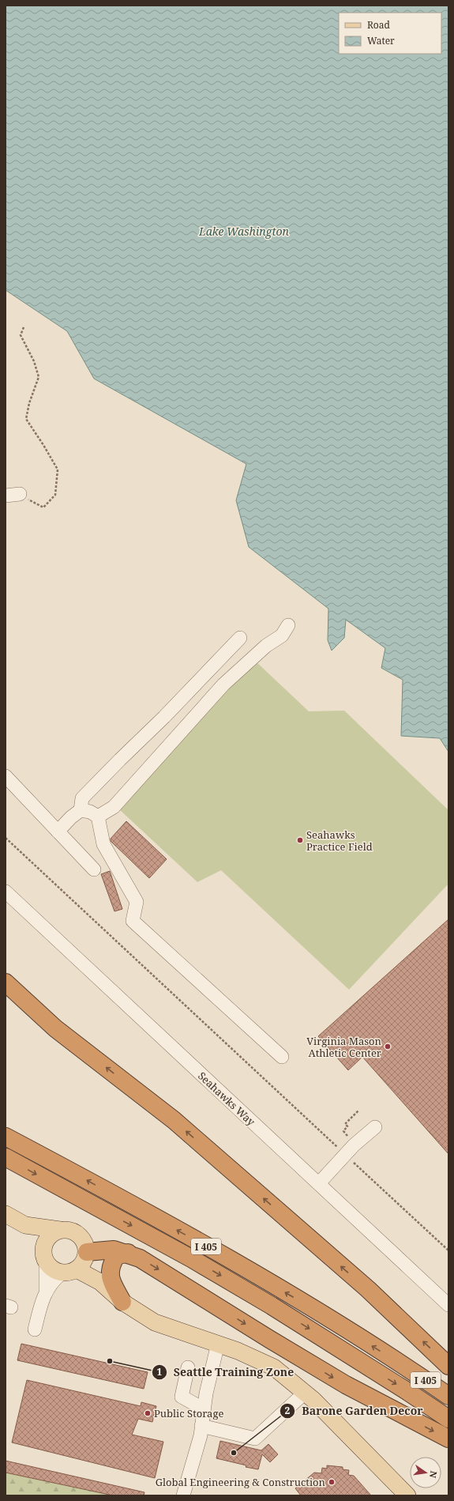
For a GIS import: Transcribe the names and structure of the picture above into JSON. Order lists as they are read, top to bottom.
{
  "streets": {
    "highway": ["I 405"],
    "street": ["Seahawks Way"]
  },
  "water": ["Lake Washington"],
  "places": [
    "Seahawks Practice Field",
    "Virginia Mason Athletic Center",
    "Seattle Training Zone",
    "Public Storage",
    "Barone Garden Decor",
    "Global Engineering & Construction"
  ],
  "legend": ["Road", "Water"],
  "north": "right"
}
